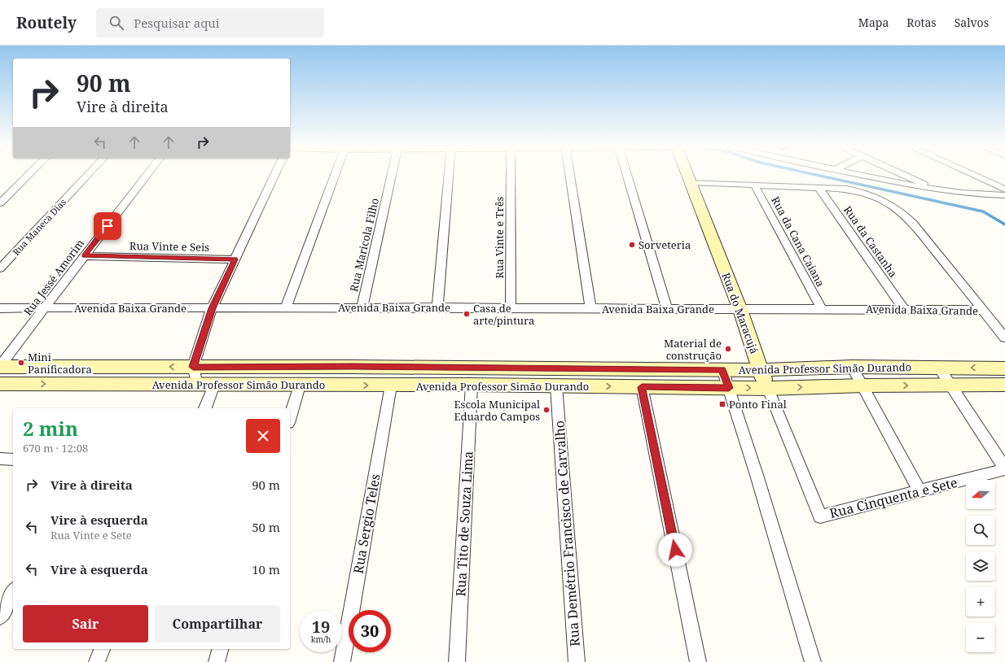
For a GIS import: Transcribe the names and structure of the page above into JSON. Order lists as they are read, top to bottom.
{
  "streets": {
    "street": [
      "Rua Maneca Dias",
      "Rua Vinte e Três",
      "Rua da Cana Caiana",
      "Rua da Castanha",
      "Rua Maricola Filho",
      "Rua Vinte e Seis",
      "Rua Jessé Amorim",
      "Avenida Baixa Grande",
      "Rua do Maracujá",
      "Avenida Professor Simão Durando",
      "Rua Cinquenta e Sete",
      "Rua Sergio Teles",
      "Rua Tito de Souza Lima",
      "Rua Demétrio Francisco de Carvalho"
    ]
  },
  "crossings": [
    ["Rua Vinte e Três", "Avenida Baixa Grande"],
    ["Rua da Cana Caiana", "Avenida Baixa Grande"],
    ["Rua da Castanha", "Avenida Baixa Grande"],
    ["Rua Maricola Filho", "Avenida Baixa Grande"],
    ["Rua Vinte e Seis", "Rua Jessé Amorim"],
    ["Rua Jessé Amorim", "Avenida Baixa Grande"],
    ["Rua Jessé Amorim", "Avenida Professor Simão Durando"],
    ["Avenida Baixa Grande", "Rua do Maracujá"],
    ["Rua do Maracujá", "Avenida Professor Simão Durando"],
    ["Rua do Maracujá", "Rua Cinquenta e Sete"],
    ["Avenida Professor Simão Durando", "Rua Sergio Teles"],
    ["Avenida Professor Simão Durando", "Rua Tito de Souza Lima"],
    ["Avenida Professor Simão Durando", "Rua Demétrio Francisco de Carvalho"]
  ],
  "places": {
    "other": [
      "Sorveteria",
      "Casa de arte/pintura",
      "Material de construção",
      "Mini Panificadora",
      "Escola Municipal Eduardo Campos"
    ],
    "transit": ["Ponto Final"]
  },
  "north": "left",
  "page": {
    "header": "Routely",
    "search": "Pesquisar aqui",
    "nav": ["Mapa", "Rotas", "Salvos"],
    "turn": ["90 m", "Vire à direita"],
    "heading": ["2 min", "670 m · 12:08"],
    "list": [
      {
        "name": "Vire à direita",
        "value": "90 m"
      },
      {
        "name": "Vire à esquerda",
        "note": "Rua Vinte e Sete",
        "value": "50 m"
      },
      {
        "name": "Vire à esquerda",
        "value": "10 m"
      }
    ],
    "map_buttons": ["+", "−"],
    "buttons": ["Sair", "Compartilhar"],
    "speed": "19 km/h",
    "limit": "30"
  }
}
